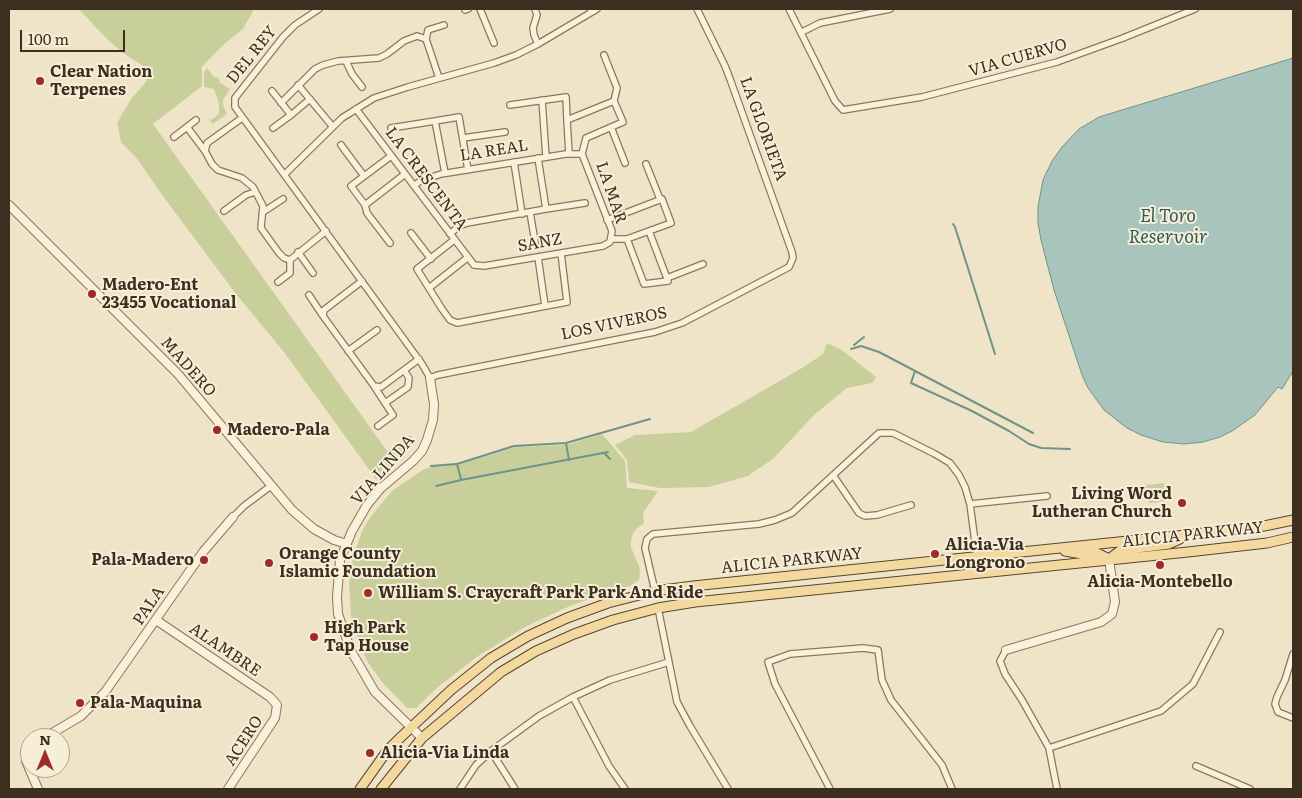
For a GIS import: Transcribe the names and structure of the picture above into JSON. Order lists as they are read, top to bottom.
{
  "streets": {
    "main road": ["ALICIA PARKWAY"],
    "street": [
      "DEL REY",
      "VIA CUERVO",
      "LA GLORIETA",
      "LA REAL",
      "LA CRESCENTA",
      "LA MAR",
      "SANZ",
      "LOS VIVEROS",
      "MADERO",
      "VIA LINDA",
      "PALA",
      "ALAMBRE",
      "ACERO"
    ]
  },
  "crossings": [
    ["DEL REY", "VIA LINDA"],
    ["LA GLORIETA", "LOS VIVEROS"],
    ["LA REAL", "LA CRESCENTA"],
    ["LA REAL", "LA MAR"],
    ["LA CRESCENTA", "SANZ"],
    ["LA MAR", "SANZ"],
    ["LOS VIVEROS", "VIA LINDA"],
    ["MADERO", "VIA LINDA"],
    ["MADERO", "PALA"],
    ["VIA LINDA", "ALICIA PARKWAY"],
    ["PALA", "ALAMBRE"],
    ["ALAMBRE", "ACERO"]
  ],
  "water": ["El Toro Reservoir"],
  "places": [
    "Clear Nation Terpenes",
    "Madero-Ent 23455 Vocational",
    "Madero-Pala",
    "Living Word Lutheran Church",
    "Alicia-Via Longrono",
    "Pala-Madero",
    "Orange County Islamic Foundation",
    "Alicia-Montebello",
    "William S. Craycraft Park Park And Ride",
    "High Park Tap House",
    "Pala-Maquina",
    "Alicia-Via Linda"
  ],
  "scale_bar": "100 m",
  "north": "top"
}
